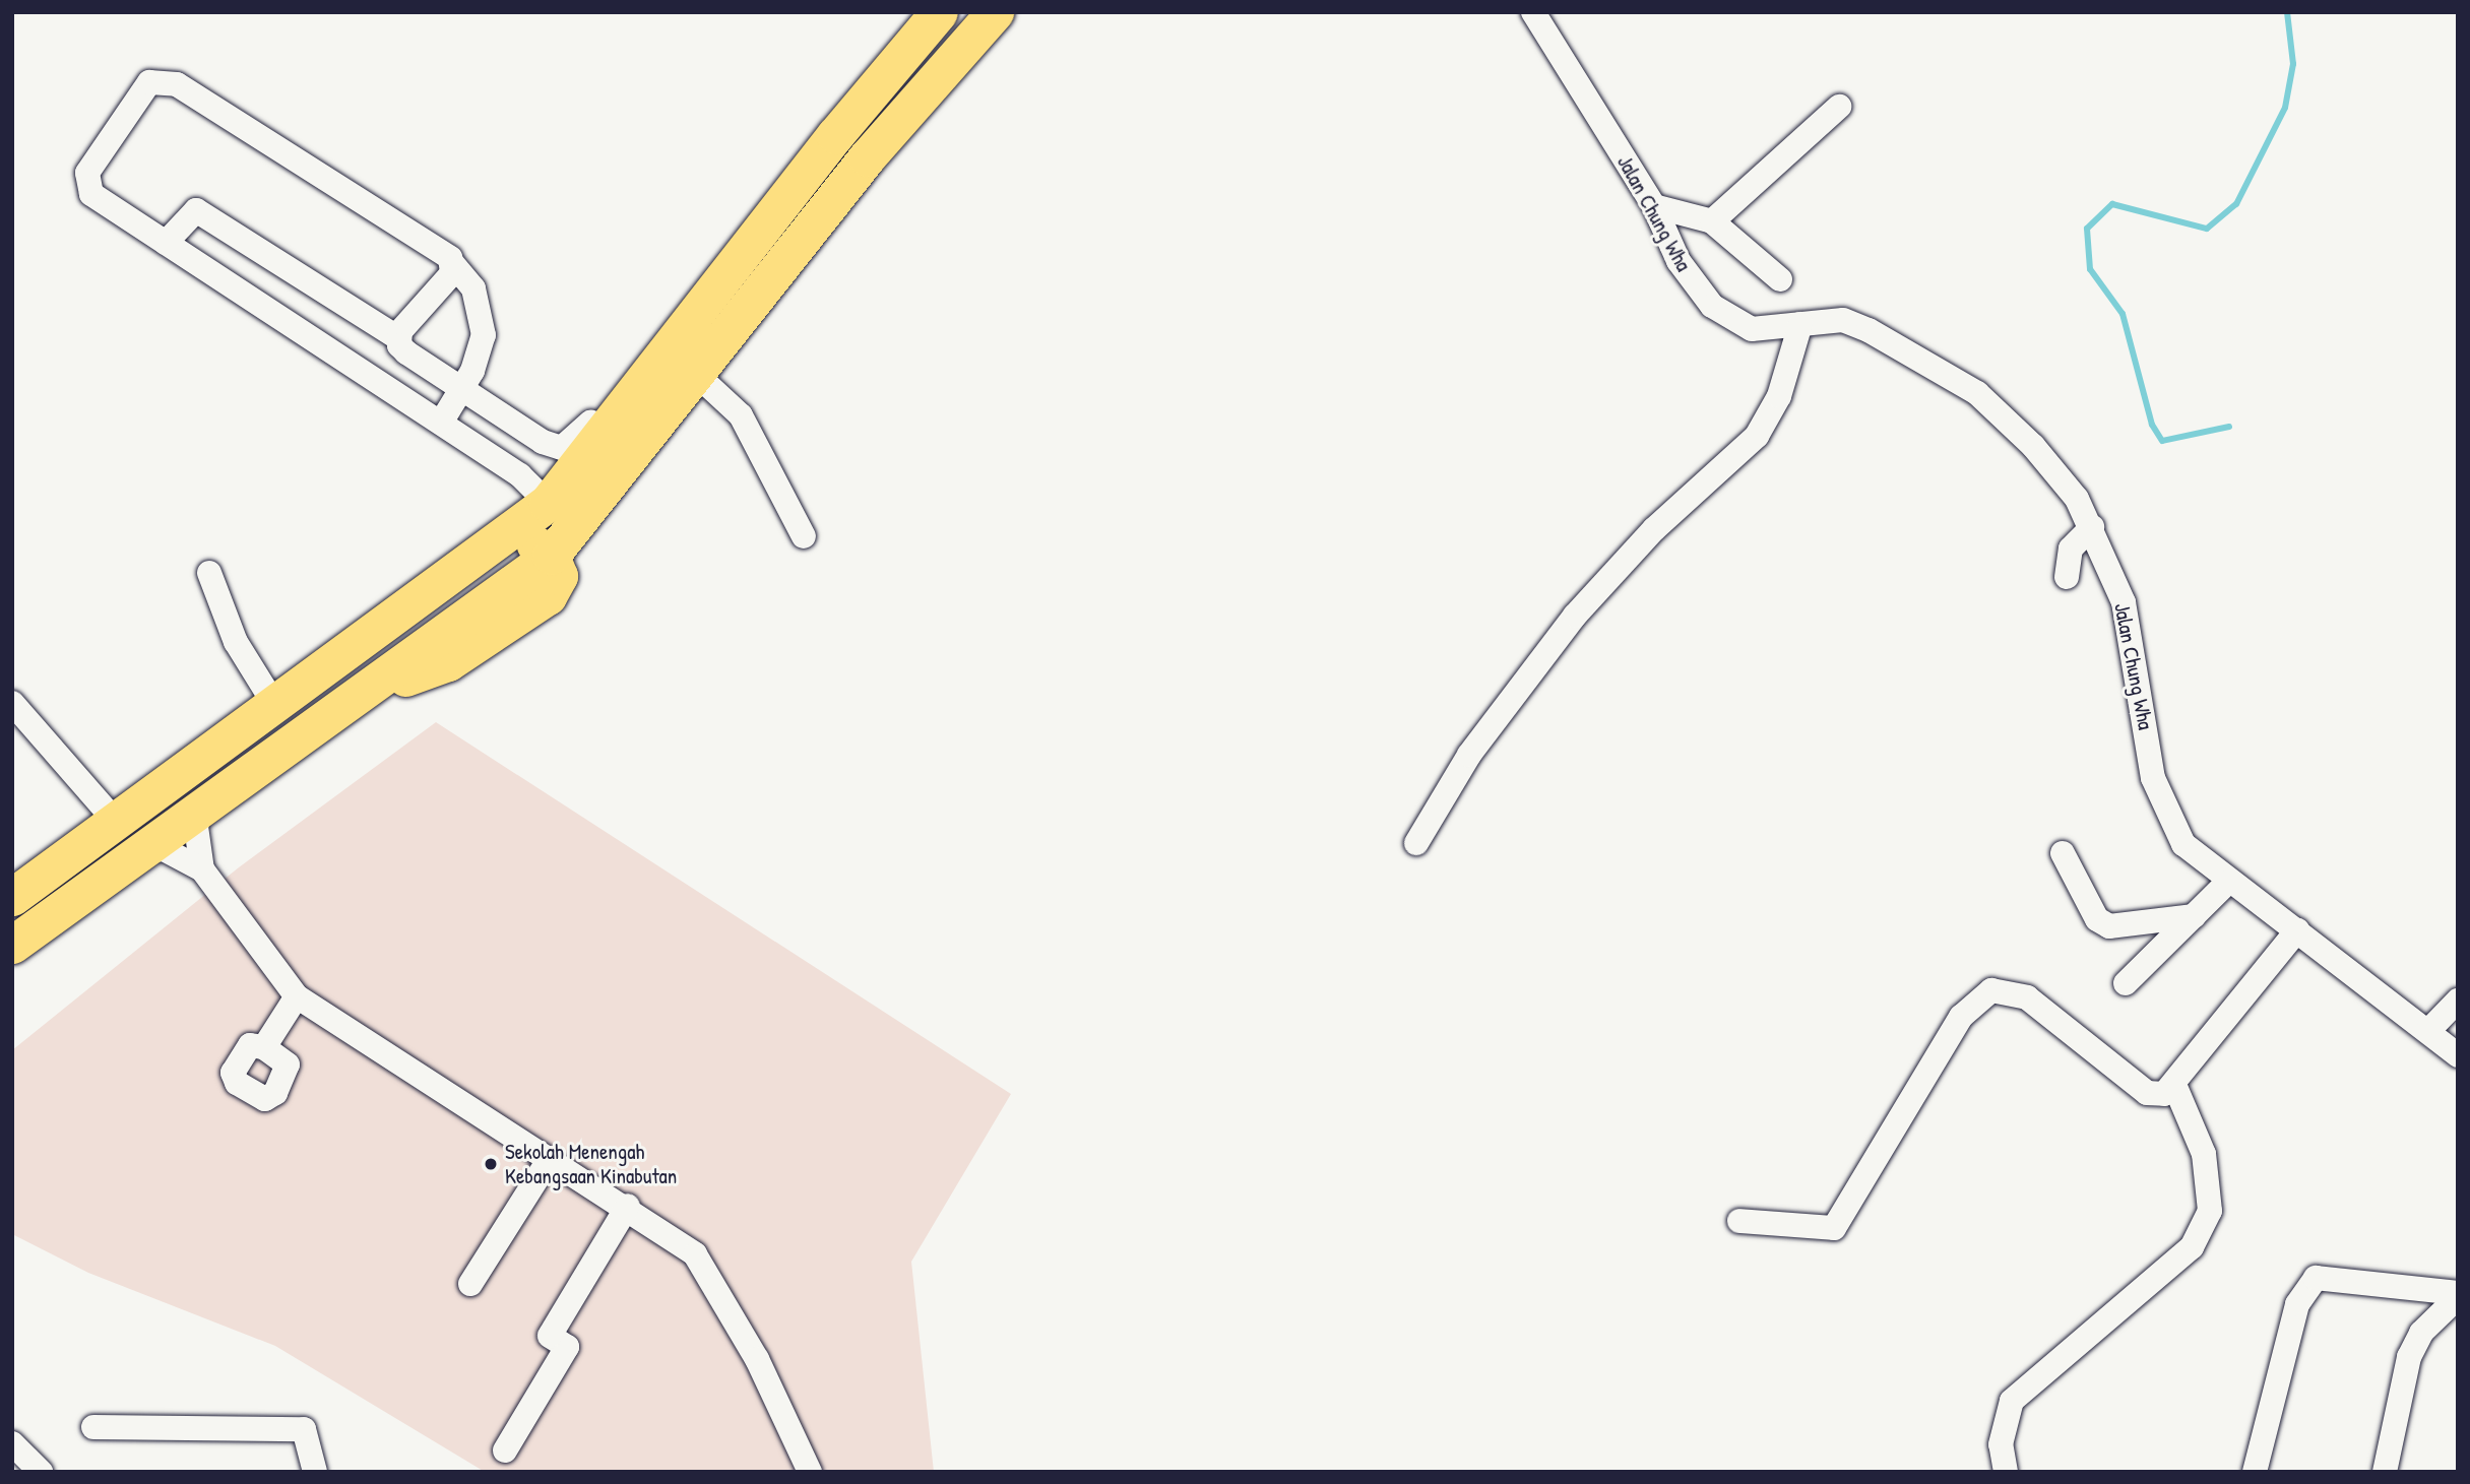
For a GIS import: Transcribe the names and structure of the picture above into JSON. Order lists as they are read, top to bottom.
{
  "streets": {
    "street": ["Jalan Chung Wha"]
  },
  "places": ["Sekolah Menengah Kebangsaan Kinabutan"]
}
